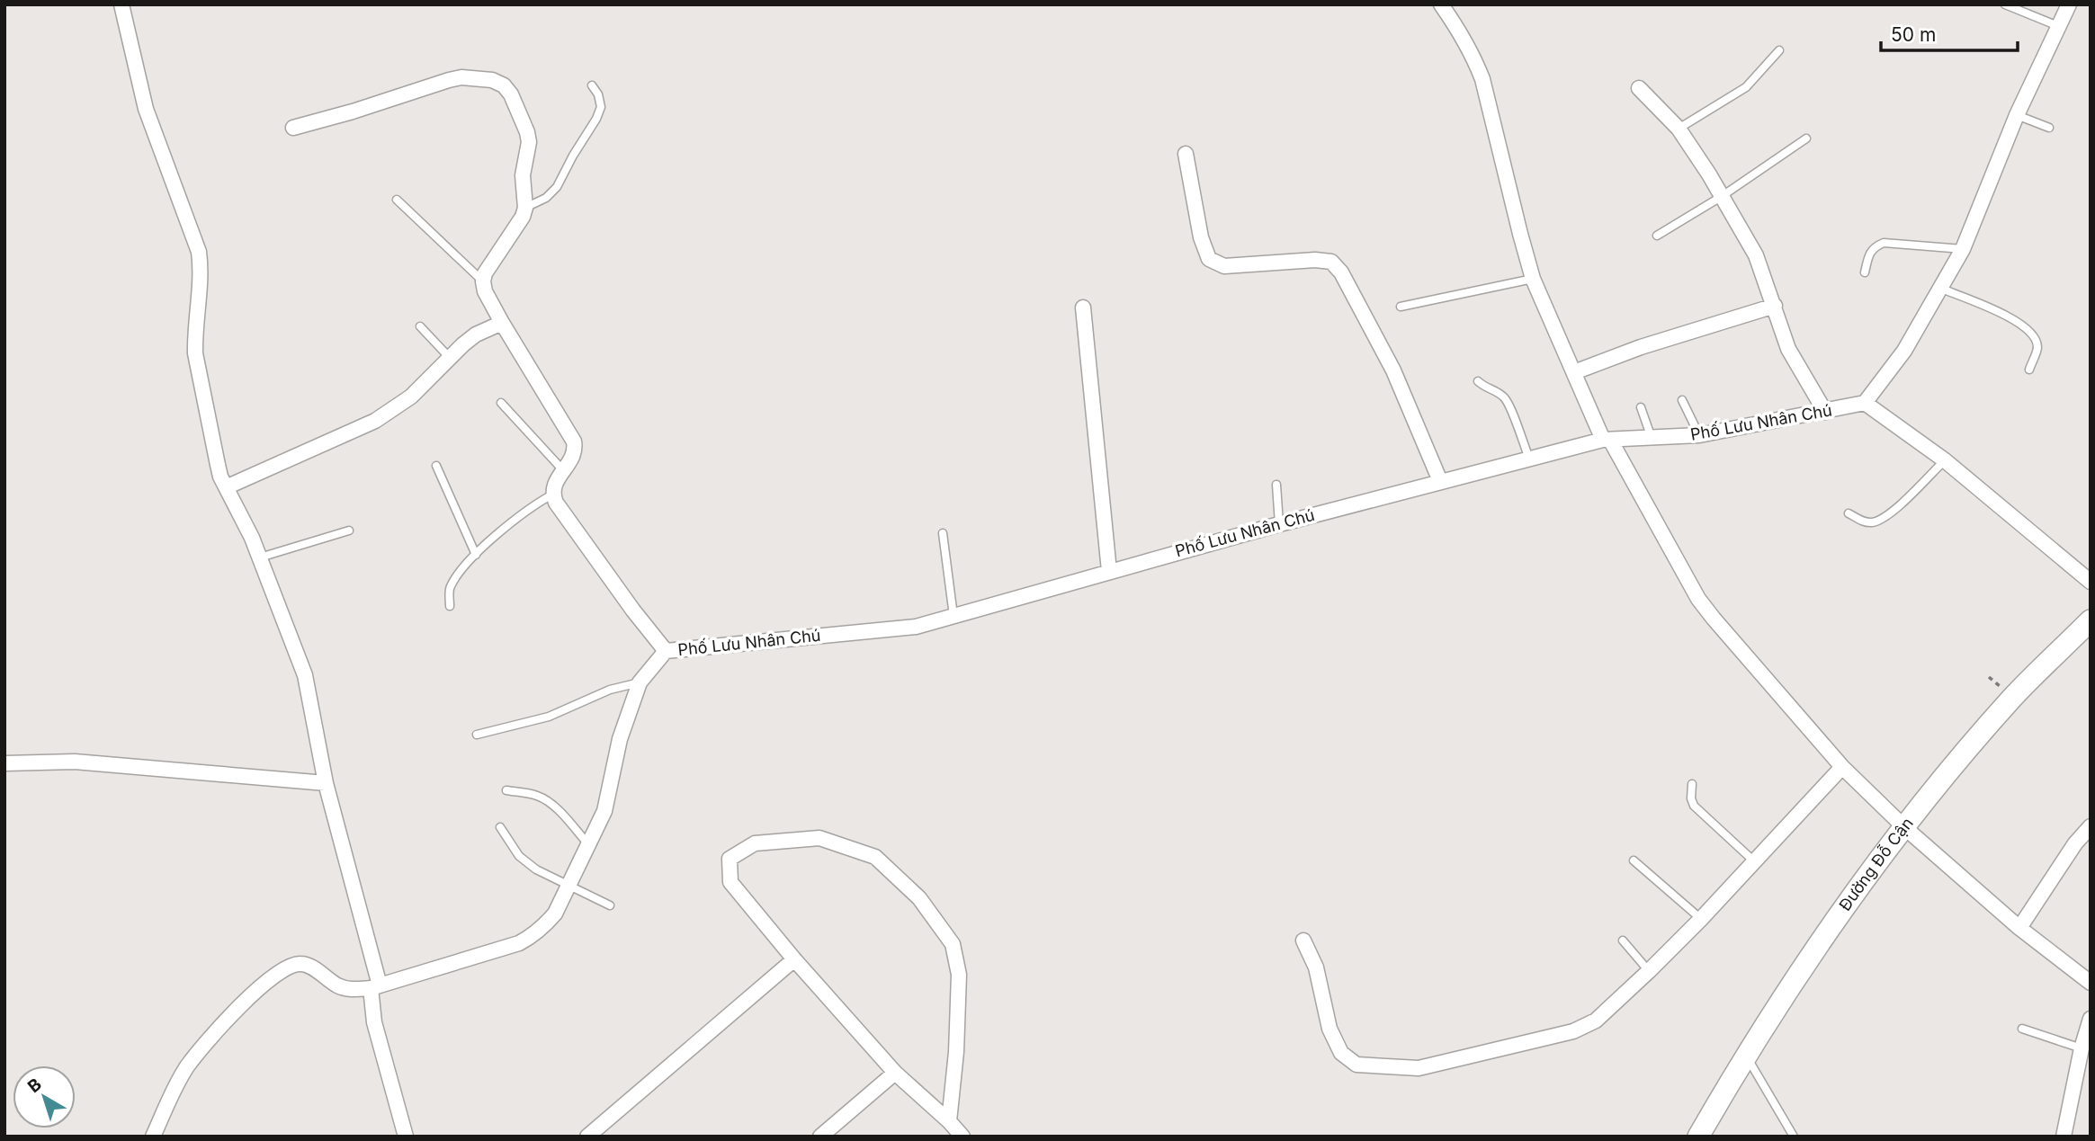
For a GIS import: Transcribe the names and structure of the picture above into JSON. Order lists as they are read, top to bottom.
{
  "streets": {
    "main road": ["Đường Đỗ Cận"],
    "street": ["Phố Lưu Nhân Chú"]
  },
  "scale_bar": "50 m",
  "north": "top left"
}
